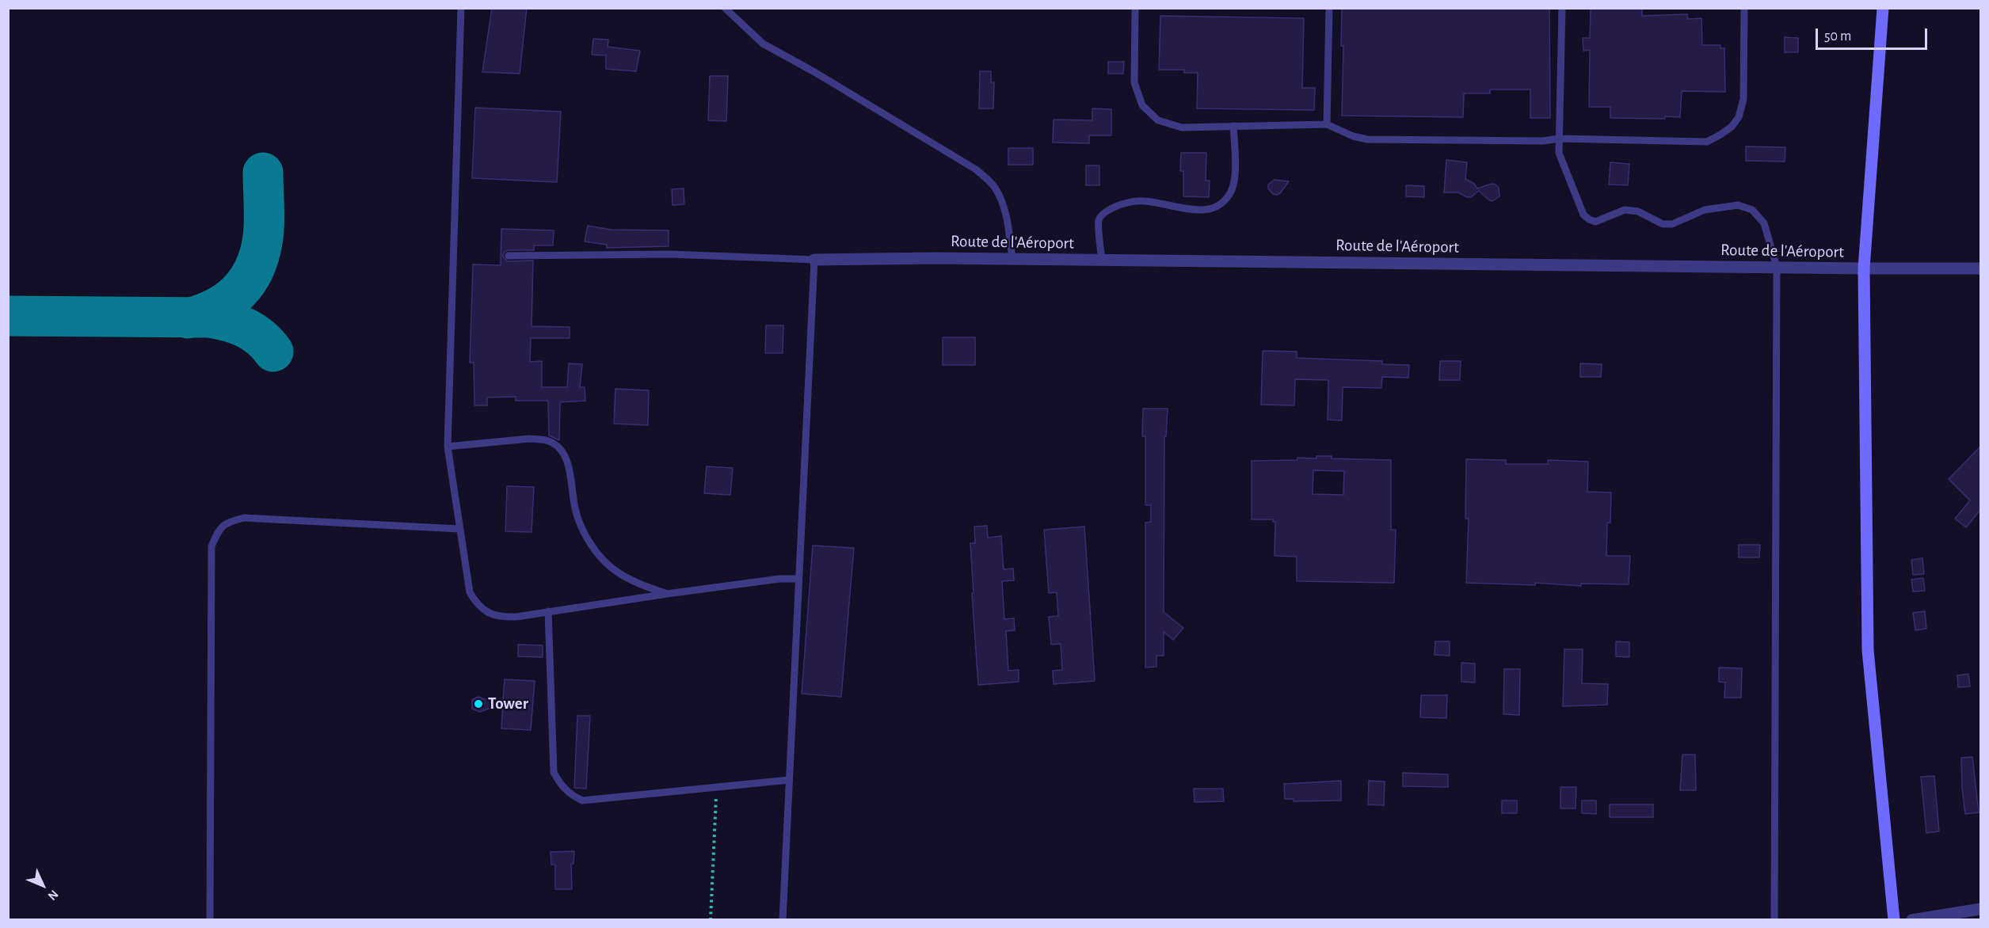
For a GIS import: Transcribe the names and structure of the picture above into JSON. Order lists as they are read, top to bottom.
{
  "streets": {
    "street": ["Route de l'Aéroport"]
  },
  "places": ["Tower"],
  "scale_bar": "50 m",
  "north": "bottom right"
}
